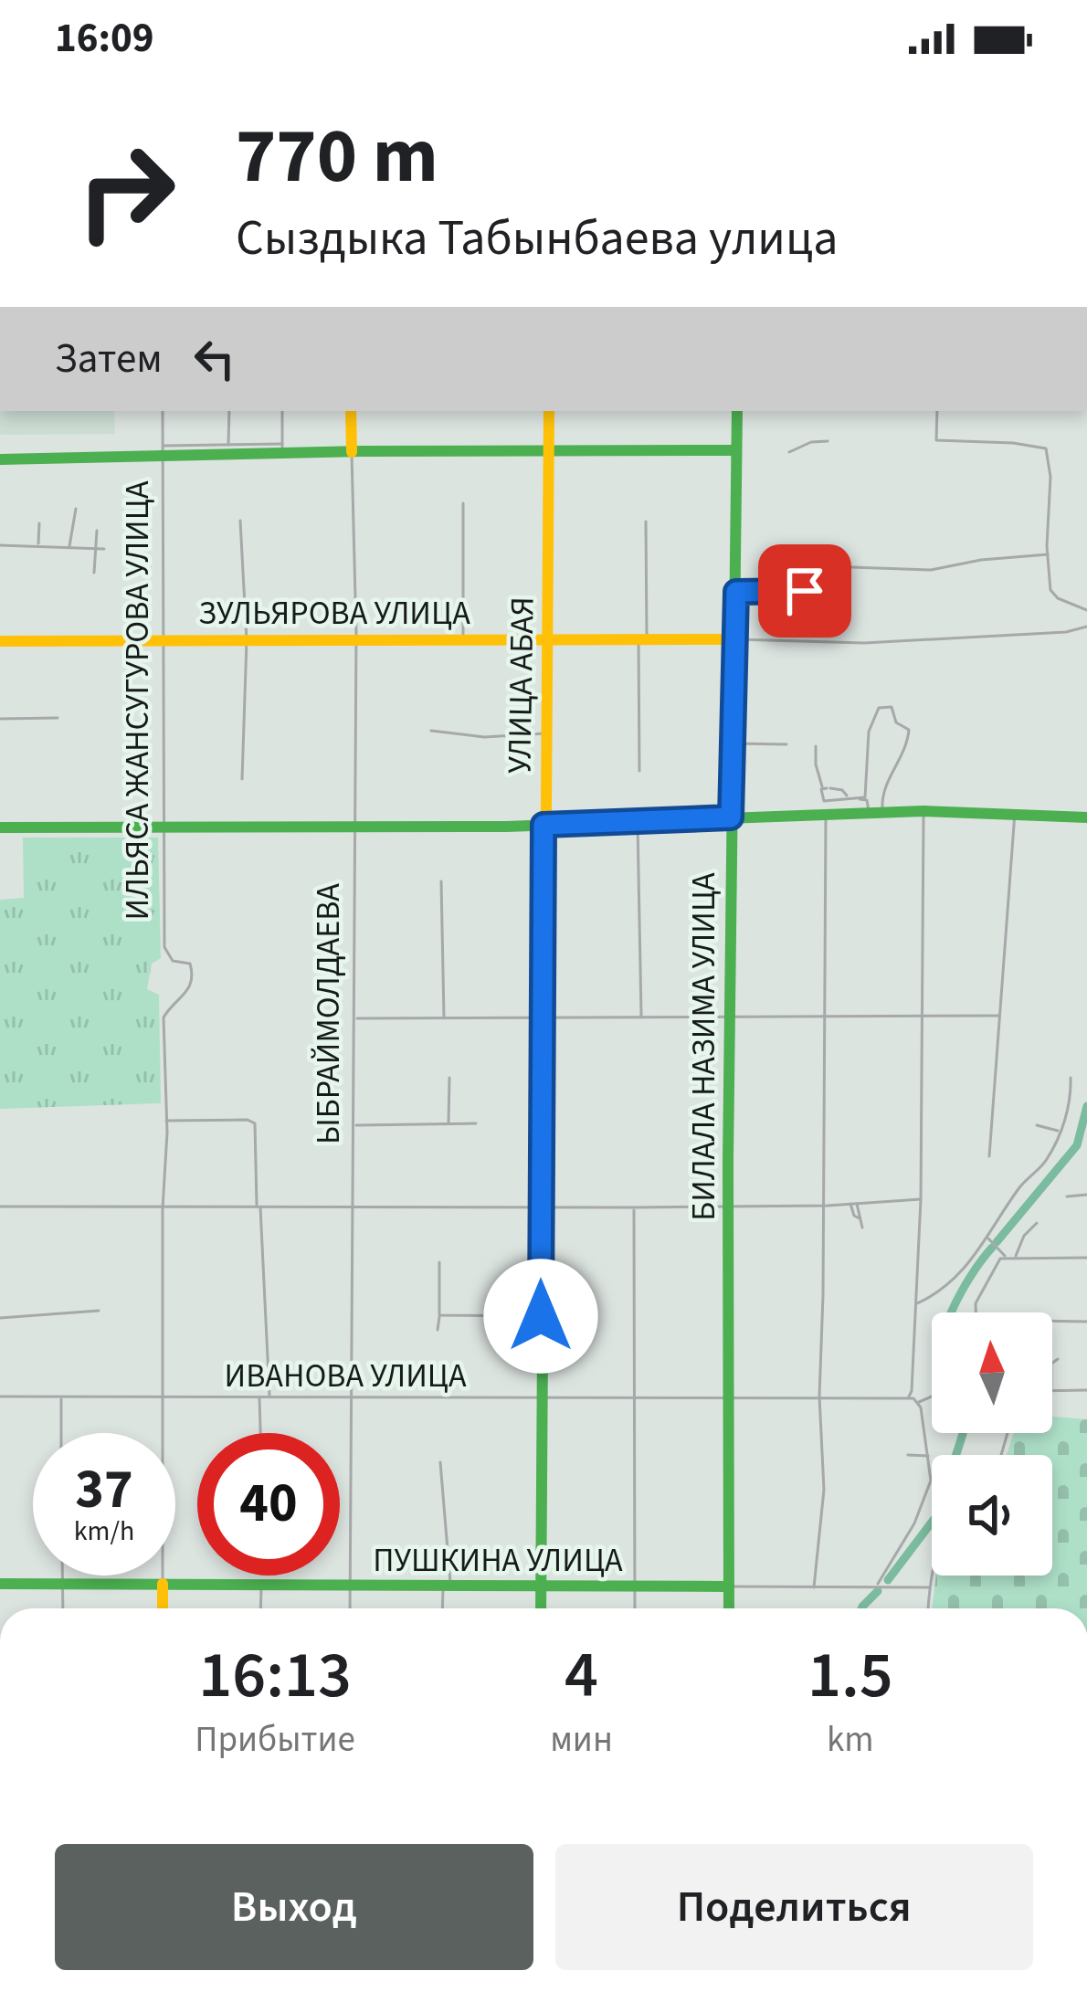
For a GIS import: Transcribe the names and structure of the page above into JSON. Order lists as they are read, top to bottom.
{
  "streets": {
    "main road": [
      "ЗУЛЬЯРОВА УЛИЦА",
      "УЛИЦА АБАЯ",
      "ИЛЬЯСА ЖАНСУГУРОВА УЛИЦА",
      "ЫБРАЙМОЛДАЕВА",
      "БИЛАЛА НАЗИМА УЛИЦА",
      "ПУШКИНА УЛИЦА"
    ],
    "street": ["ИВАНОВА УЛИЦА"]
  },
  "crossings": [
    ["ЗУЛЬЯРОВА УЛИЦА", "УЛИЦА АБАЯ"],
    ["ЗУЛЬЯРОВА УЛИЦА", "ИЛЬЯСА ЖАНСУГУРОВА УЛИЦА"],
    ["ЗУЛЬЯРОВА УЛИЦА", "ЫБРАЙМОЛДАЕВА"],
    ["ЗУЛЬЯРОВА УЛИЦА", "БИЛАЛА НАЗИМА УЛИЦА"],
    ["УЛИЦА АБАЯ", "ИВАНОВА УЛИЦА"],
    ["УЛИЦА АБАЯ", "ПУШКИНА УЛИЦА"],
    ["ИЛЬЯСА ЖАНСУГУРОВА УЛИЦА", "ИВАНОВА УЛИЦА"],
    ["ИЛЬЯСА ЖАНСУГУРОВА УЛИЦА", "ПУШКИНА УЛИЦА"],
    ["ЫБРАЙМОЛДАЕВА", "ИВАНОВА УЛИЦА"],
    ["ЫБРАЙМОЛДАЕВА", "ПУШКИНА УЛИЦА"],
    ["БИЛАЛА НАЗИМА УЛИЦА", "ИВАНОВА УЛИЦА"],
    ["БИЛАЛА НАЗИМА УЛИЦА", "ПУШКИНА УЛИЦА"]
  ],
  "north": "top",
  "page": {
    "status": "16:09",
    "turn": ["770 m", "Сыздыка Табынбаева улица"],
    "then": "Затем",
    "speed": "37 km/h",
    "limit": "40",
    "eta": [
      "16:13",
      "Прибытие",
      "4",
      "мин",
      "1.5",
      "km"
    ],
    "buttons": ["Выход", "Поделиться"]
  }
}
